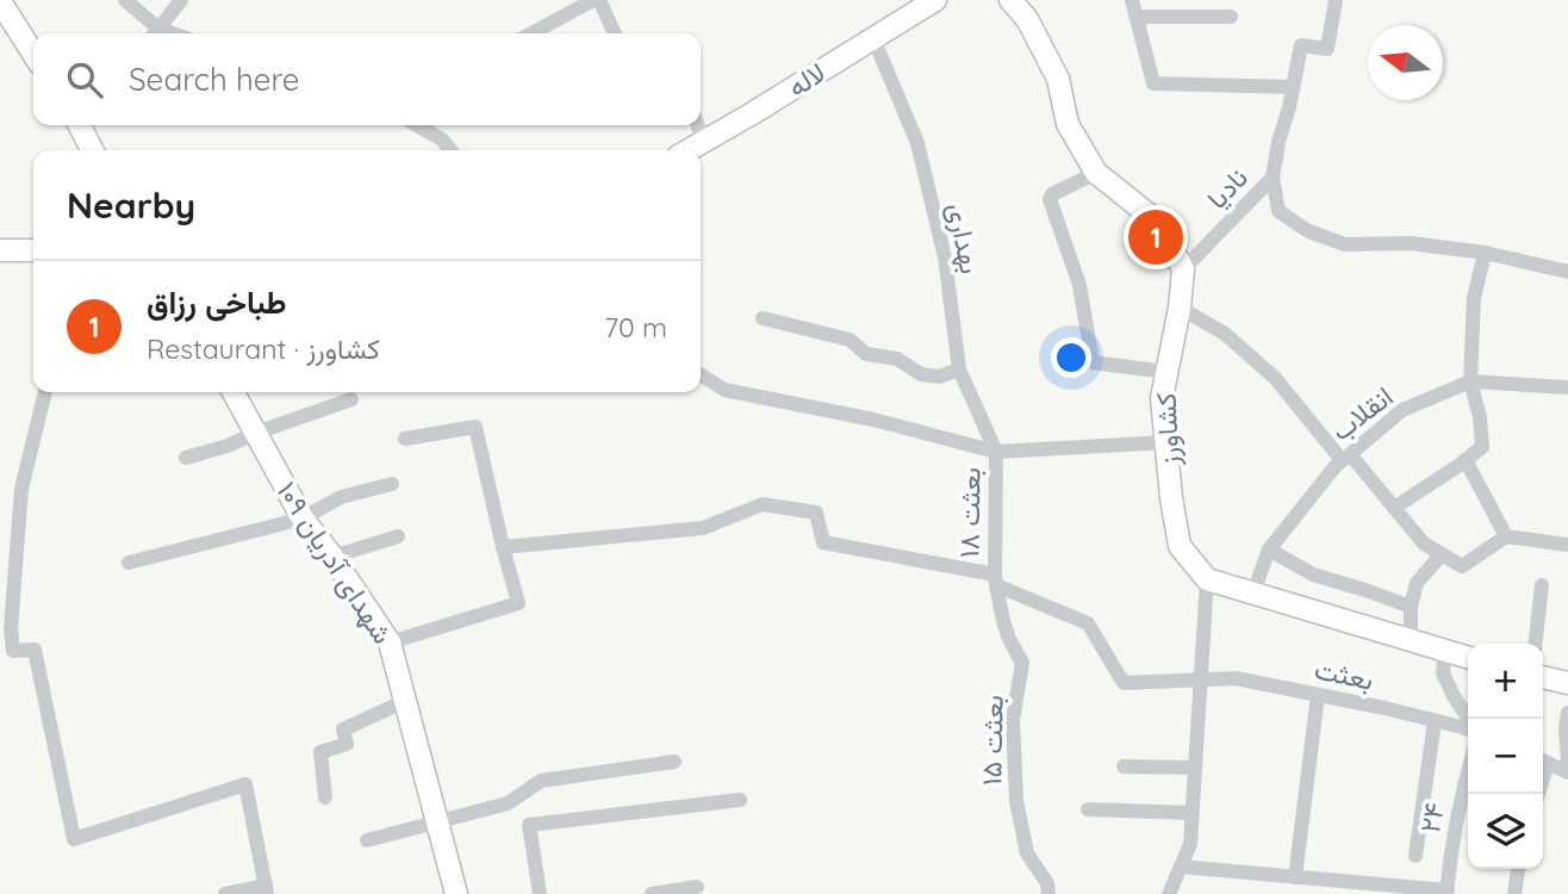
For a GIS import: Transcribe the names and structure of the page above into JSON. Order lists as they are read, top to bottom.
{
  "streets": {
    "street": [
      "لاله",
      "نادیا",
      "بهداری",
      "انقلاب",
      "کشاورز",
      "بعثت ۱۸",
      "شهدای آدریان ۱۰۹",
      "بعثت",
      "بعثت ۱۵",
      "۲۴"
    ]
  },
  "crossings": [
    ["لاله", "بهداری"],
    ["نادیا", "کشاورز"],
    ["بهداری", "بعثت ۱۸"],
    ["بعثت ۱۸", "بعثت"],
    ["بعثت ۱۸", "بعثت ۱۵"],
    ["بعثت", "بعثت ۱۵"]
  ],
  "north": "left",
  "page": {
    "search": "Search here",
    "heading": "Nearby",
    "pins": "1",
    "list": [
      {
        "mark": "1",
        "name": "طباخی رزاق",
        "note": "Restaurant · کشاورز",
        "value": "70 m"
      }
    ],
    "map_buttons": ["+", "−"]
  }
}
